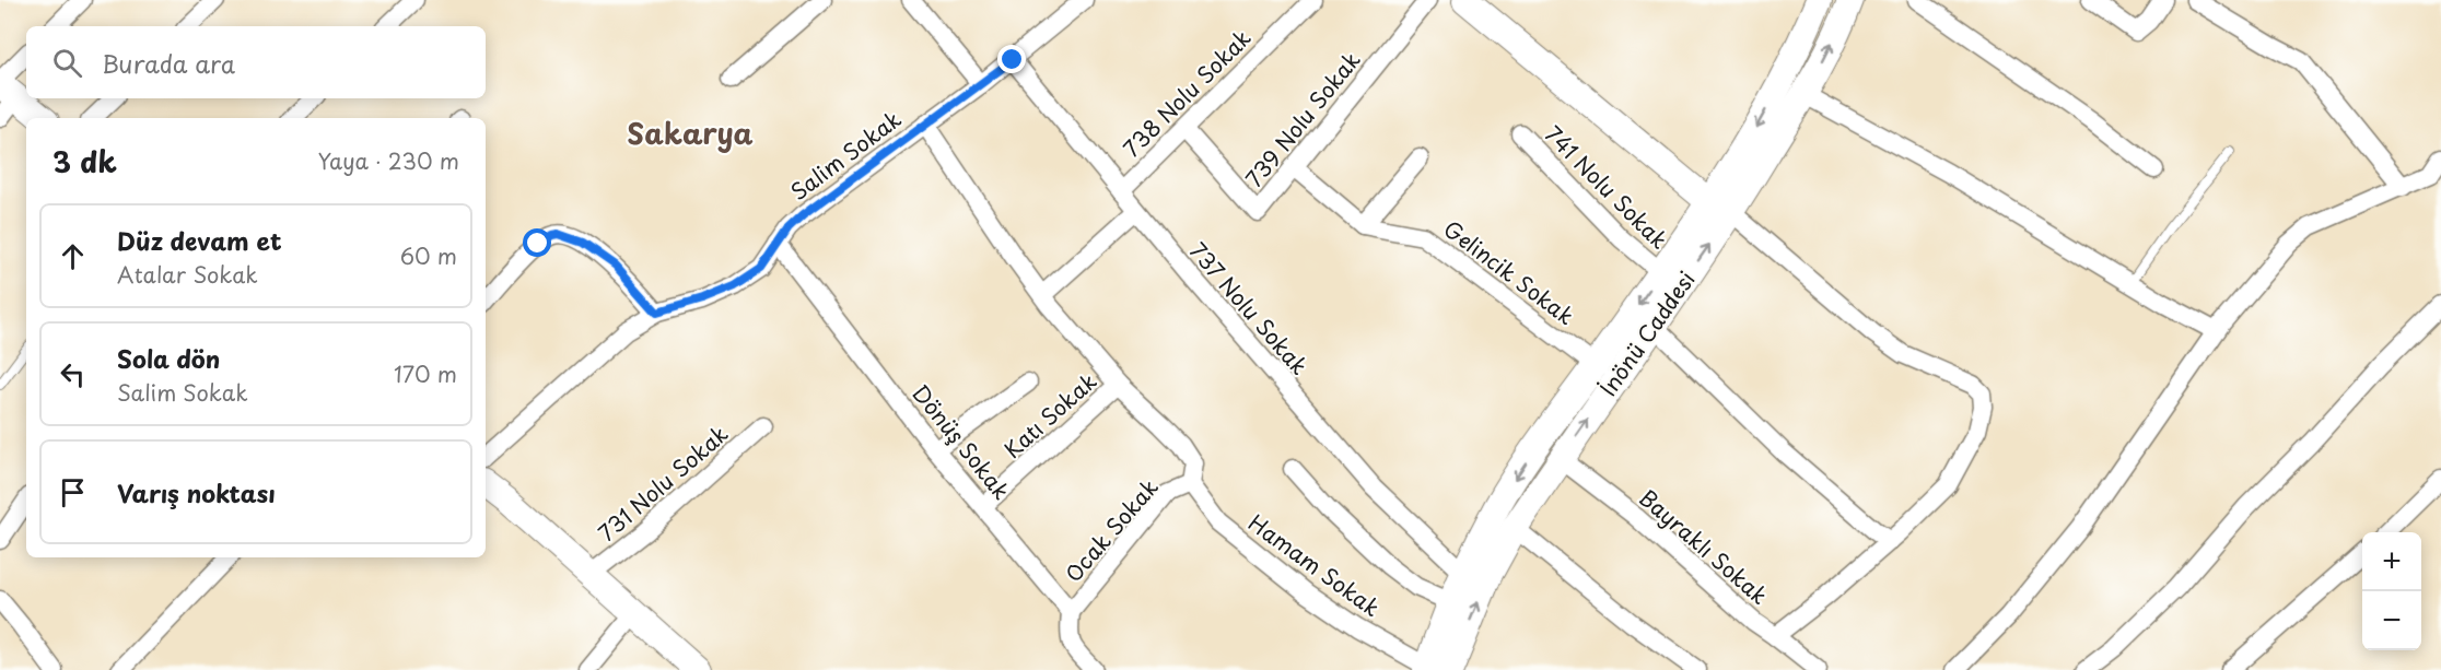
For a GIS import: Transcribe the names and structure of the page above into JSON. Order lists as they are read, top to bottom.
{
  "streets": {
    "main road": ["İnönü Caddesi"],
    "street": [
      "738 Nolu Sokak",
      "739 Nolu Sokak",
      "Salim Sokak",
      "741 Nolu Sokak",
      "Gelincik Sokak",
      "737 Nolu Sokak",
      "Katı Sokak",
      "Dönüş Sokak",
      "731 Nolu Sokak",
      "Ocak Sokak",
      "Bayraklı Sokak",
      "Hamam Sokak"
    ]
  },
  "crossings": [
    ["738 Nolu Sokak", "739 Nolu Sokak"],
    ["738 Nolu Sokak", "737 Nolu Sokak"],
    ["739 Nolu Sokak", "Gelincik Sokak"],
    ["Salim Sokak", "737 Nolu Sokak"],
    ["Salim Sokak", "Dönüş Sokak"],
    ["741 Nolu Sokak", "İnönü Caddesi"],
    ["Gelincik Sokak", "İnönü Caddesi"],
    ["737 Nolu Sokak", "İnönü Caddesi"],
    ["İnönü Caddesi", "Bayraklı Sokak"],
    ["İnönü Caddesi", "Hamam Sokak"],
    ["Katı Sokak", "Dönüş Sokak"],
    ["Dönüş Sokak", "Ocak Sokak"],
    ["Ocak Sokak", "Hamam Sokak"]
  ],
  "districts": ["Sakarya"],
  "page": {
    "search": "Burada ara",
    "heading": ["3 dk", "Yaya · 230 m"],
    "list": [
      ["Düz devam et", "Atalar Sokak", "60 m"],
      ["Sola dön", "Salim Sokak", "170 m"],
      "Varış noktası"
    ],
    "map_buttons": ["+", "−"]
  }
}
